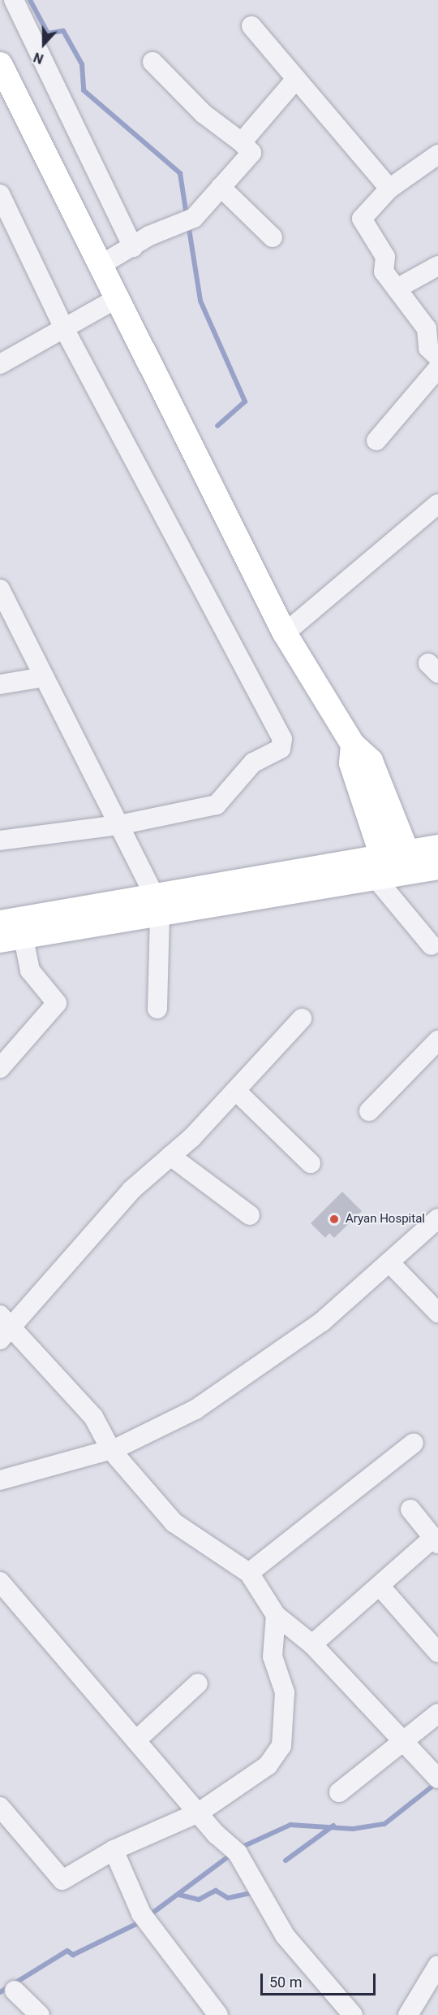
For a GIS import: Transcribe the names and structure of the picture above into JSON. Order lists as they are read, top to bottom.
{
  "places": ["Aryan Hospital"],
  "scale_bar": "50 m",
  "north": "bottom"
}
